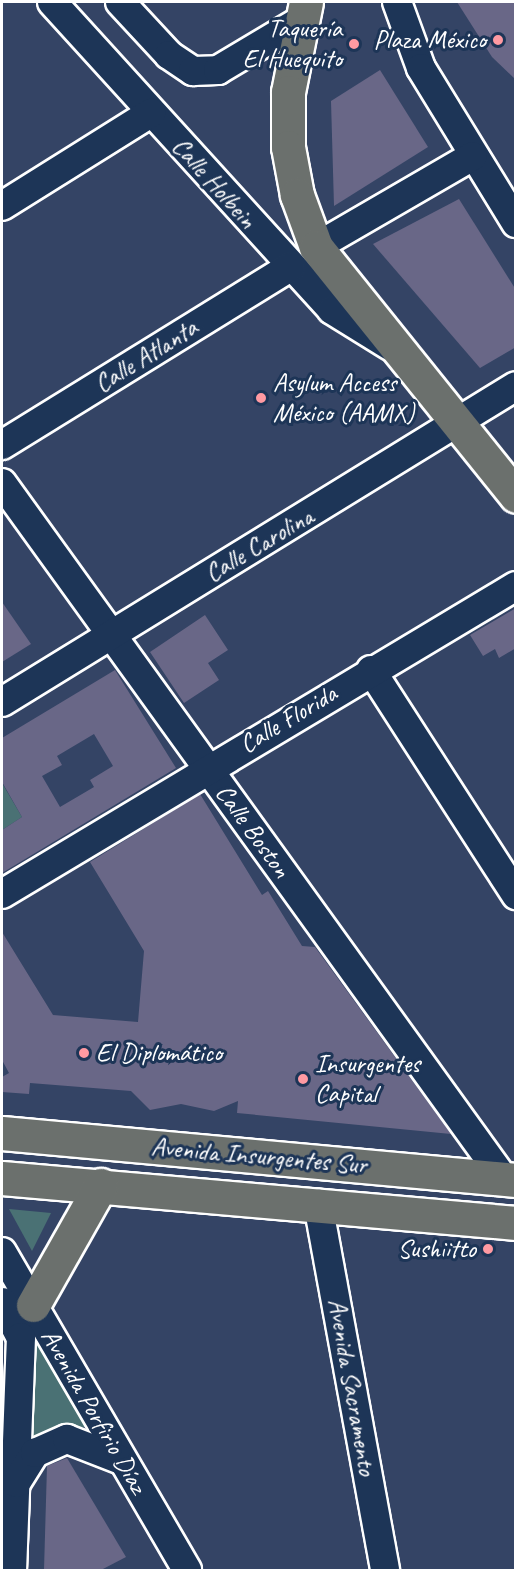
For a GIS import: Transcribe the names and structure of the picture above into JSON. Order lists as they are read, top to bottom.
{
  "streets": {
    "main road": ["Calle Holbein", "Avenida Insurgentes Sur"],
    "street": [
      "Calle Atlanta",
      "Calle Carolina",
      "Calle Florida",
      "Calle Boston",
      "Avenida Sacramento",
      "Avenida Porfirio Díaz"
    ]
  },
  "crossings": [
    ["Calle Holbein", "Calle Atlanta"],
    ["Calle Holbein", "Calle Carolina"],
    ["Calle Carolina", "Calle Boston"],
    ["Calle Florida", "Calle Boston"],
    ["Calle Boston", "Avenida Insurgentes Sur"],
    ["Avenida Insurgentes Sur", "Avenida Sacramento"]
  ],
  "places": [
    "Plaza México",
    "Taquería El Huequito",
    "Asylum Access México (AAMX)",
    "El Diplomático",
    "Insurgentes Capital",
    "Sushiitto"
  ]
}
